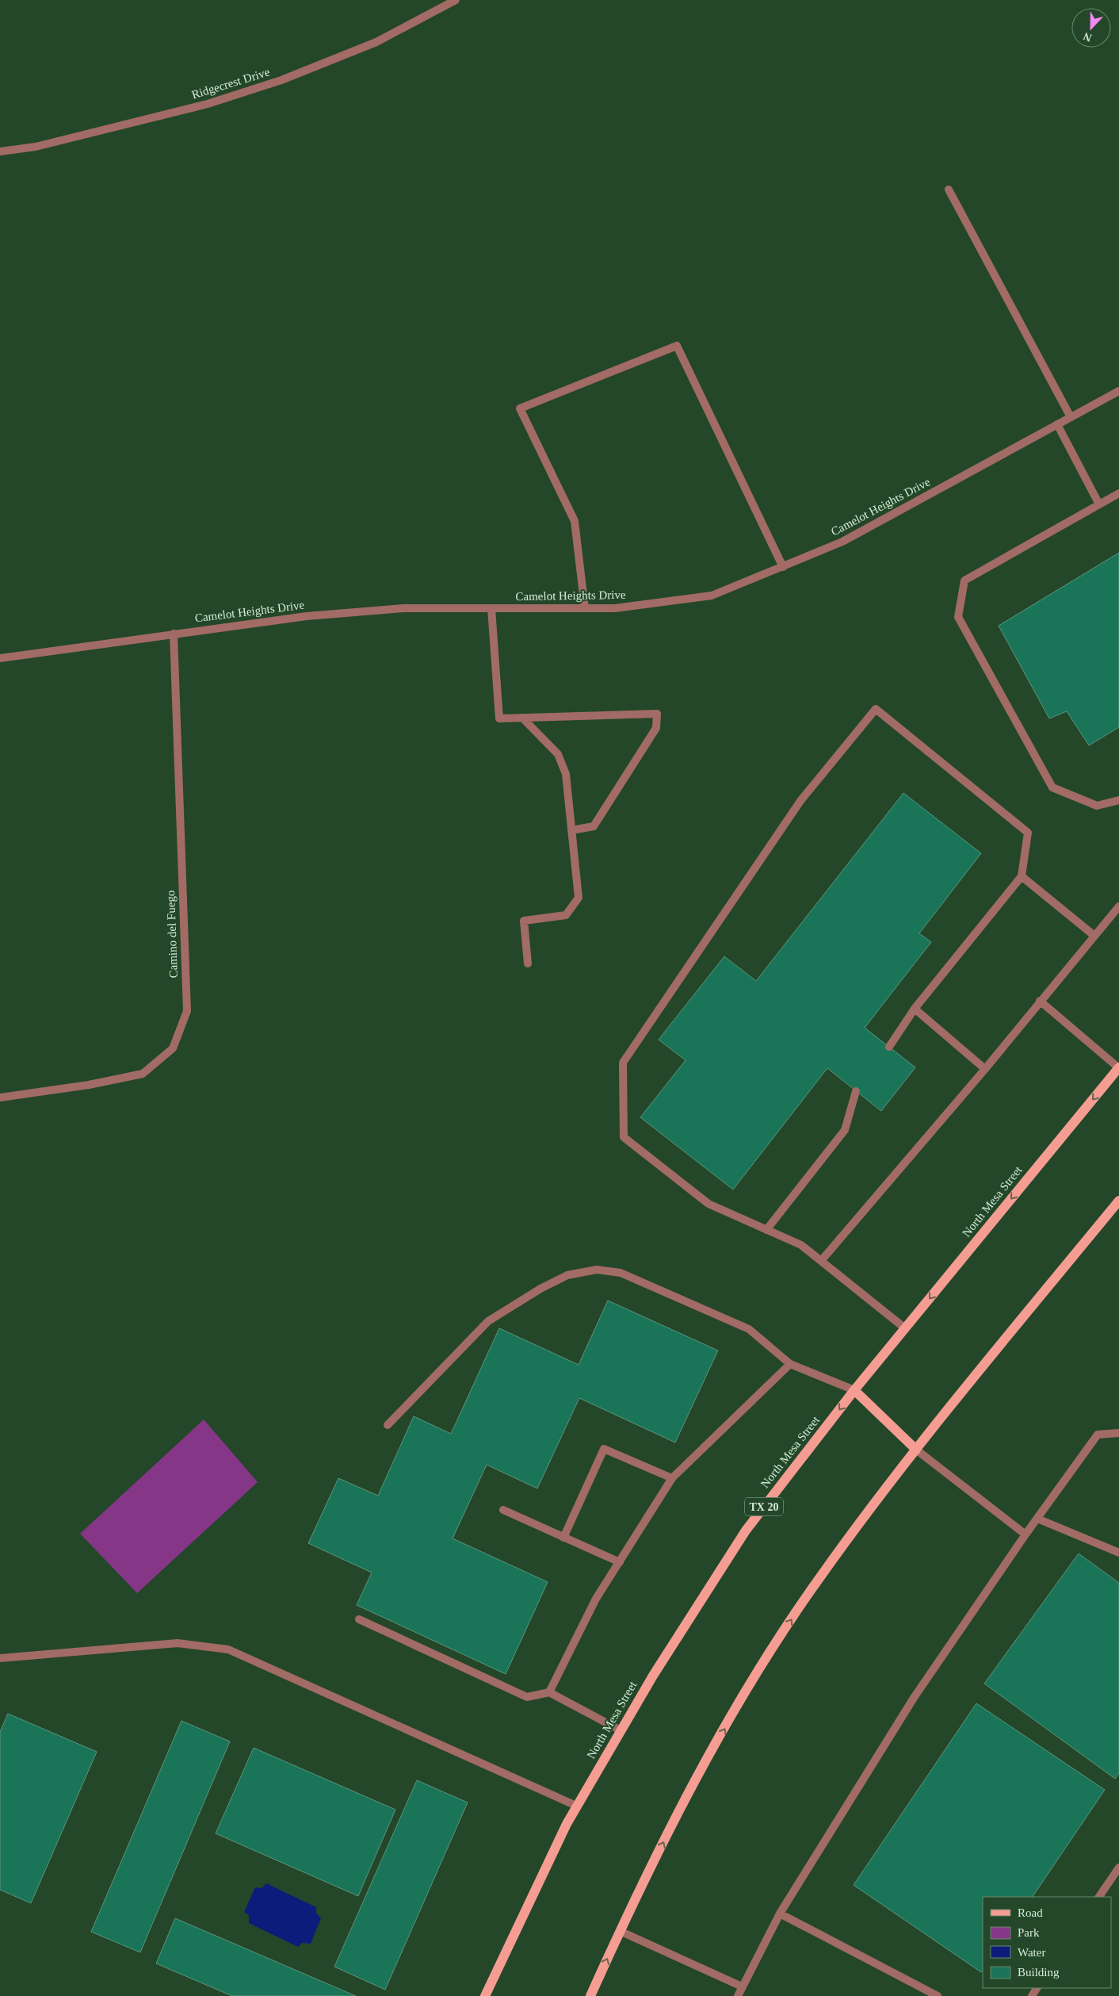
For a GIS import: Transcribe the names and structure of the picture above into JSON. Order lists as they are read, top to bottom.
{
  "streets": {
    "main road": ["North Mesa Street", "TX 20"],
    "street": ["Ridgecrest Drive", "Camelot Heights Drive", "Camino del Fuego"]
  },
  "crossings": [
    ["Camelot Heights Drive", "Camino del Fuego"]
  ],
  "legend": [
    "Road",
    "Park",
    "Water",
    "Building"
  ],
  "north": "bottom"
}
